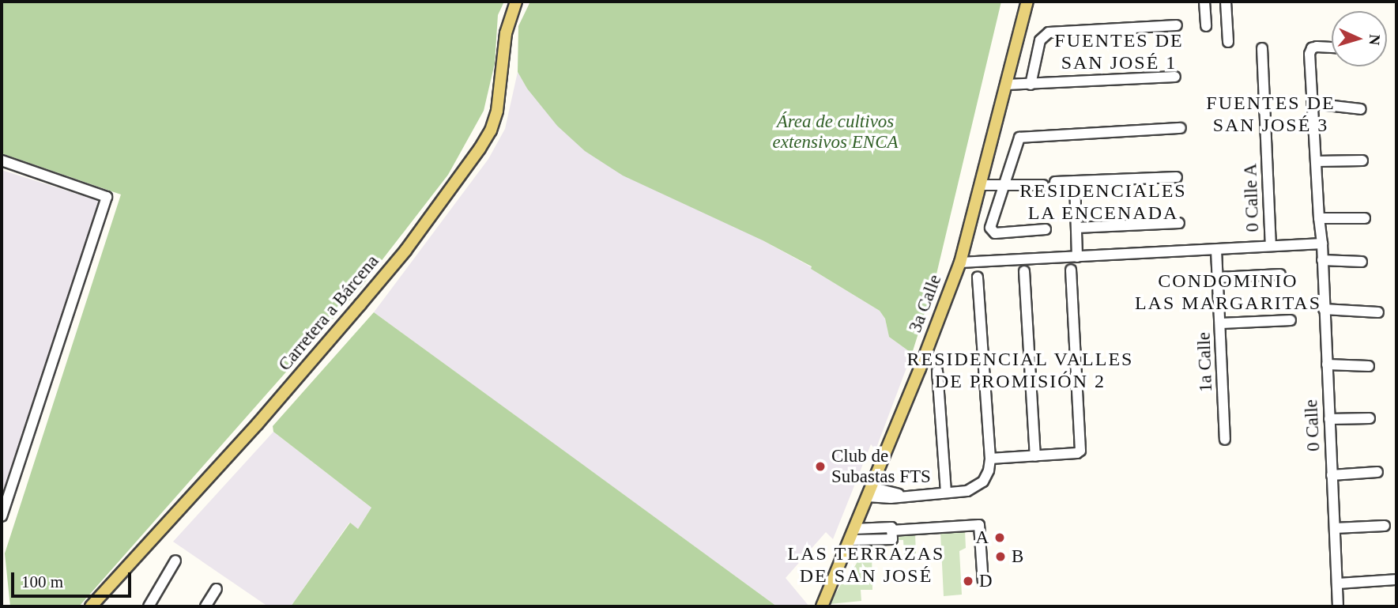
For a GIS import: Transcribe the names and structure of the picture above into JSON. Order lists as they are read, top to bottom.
{
  "streets": {
    "main road": ["3a Calle", "Carretera a Bárcena"],
    "street": ["0 Calle A", "1a Calle", "0 Calle"]
  },
  "districts": [
    "FUENTES DE SAN JOSÉ 1",
    "FUENTES DE SAN JOSÉ 3",
    "RESIDENCIALES LA ENCENADA",
    "CONDOMINIO LAS MARGARITAS",
    "RESIDENCIAL VALLES DE PROMISIÓN 2",
    "LAS TERRAZAS DE SAN JOSÉ"
  ],
  "parks": ["Área de cultivos extensivos ENCA"],
  "places": [
    "Club de Subastas FTS",
    "A",
    "B",
    "D"
  ],
  "scale_bar": "100 m",
  "north": "right"
}
